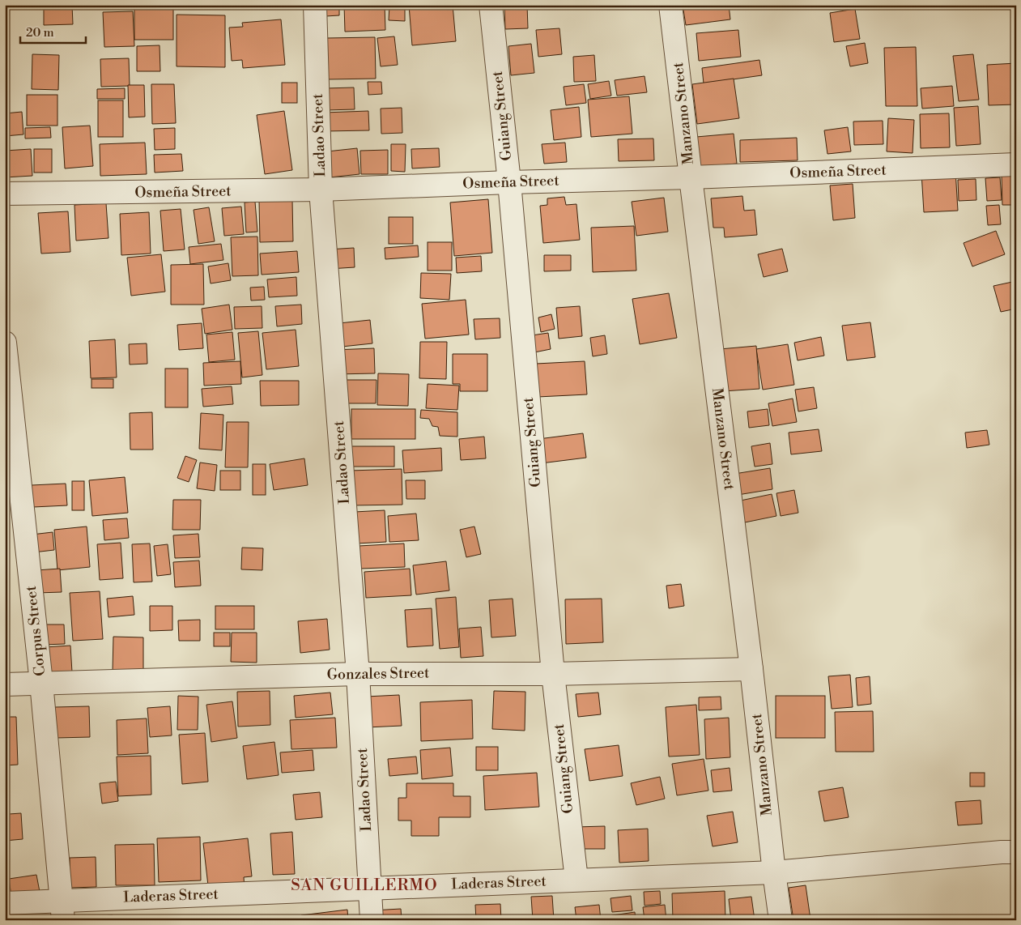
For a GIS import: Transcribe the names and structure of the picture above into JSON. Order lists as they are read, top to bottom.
{
  "streets": {
    "street": [
      "Manzano Street",
      "Guiang Street",
      "Ladao Street",
      "Osmeña Street",
      "Corpus Street",
      "Gonzales Street",
      "Laderas Street"
    ]
  },
  "crossings": [
    ["Manzano Street", "Osmeña Street"],
    ["Manzano Street", "Gonzales Street"],
    ["Manzano Street", "Laderas Street"],
    ["Guiang Street", "Osmeña Street"],
    ["Guiang Street", "Gonzales Street"],
    ["Guiang Street", "Laderas Street"],
    ["Ladao Street", "Osmeña Street"],
    ["Ladao Street", "Gonzales Street"],
    ["Ladao Street", "Laderas Street"],
    ["Corpus Street", "Gonzales Street"],
    ["Corpus Street", "Laderas Street"]
  ],
  "districts": ["SAN GUILLERMO"],
  "scale_bar": "20 m"
}
